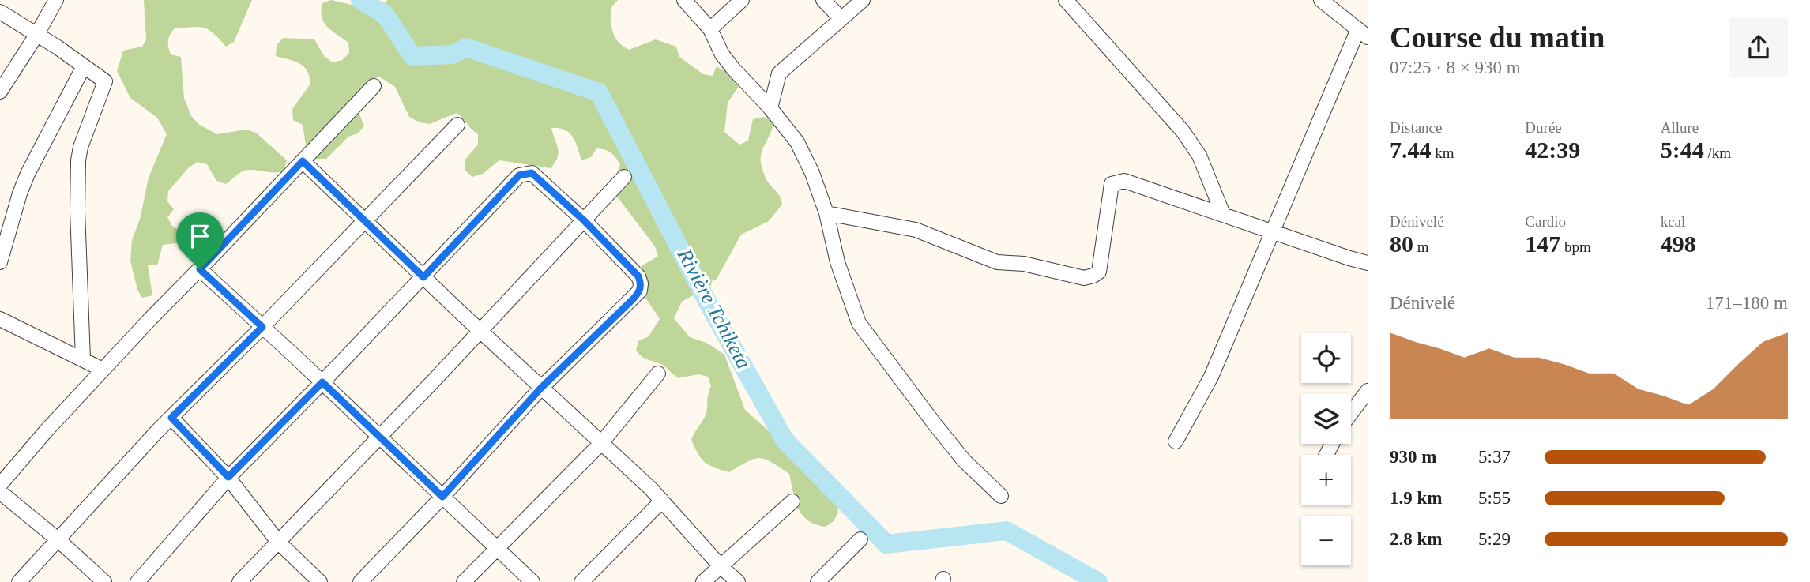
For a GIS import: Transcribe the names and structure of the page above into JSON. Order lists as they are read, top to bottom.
{
  "water": ["Rivière Tchiketa"],
  "page": {
    "heading": ["Course du matin", "07:25 · 8 × 930 m"],
    "stats": [
      ["Distance", "7.44 km"],
      ["Durée", "42:39"],
      ["Allure", "5:44 /km"],
      ["Dénivelé", "80 m"],
      ["Cardio", "147 bpm"],
      ["kcal", "498"]
    ],
    "chart": ["Dénivelé", "171–180 m"],
    "map_buttons": ["+", "−"],
    "list": [
      {
        "name": "930 m",
        "note": "5:37"
      },
      {
        "name": "1.9 km",
        "note": "5:55"
      },
      {
        "name": "2.8 km",
        "note": "5:29"
      }
    ]
  }
}
